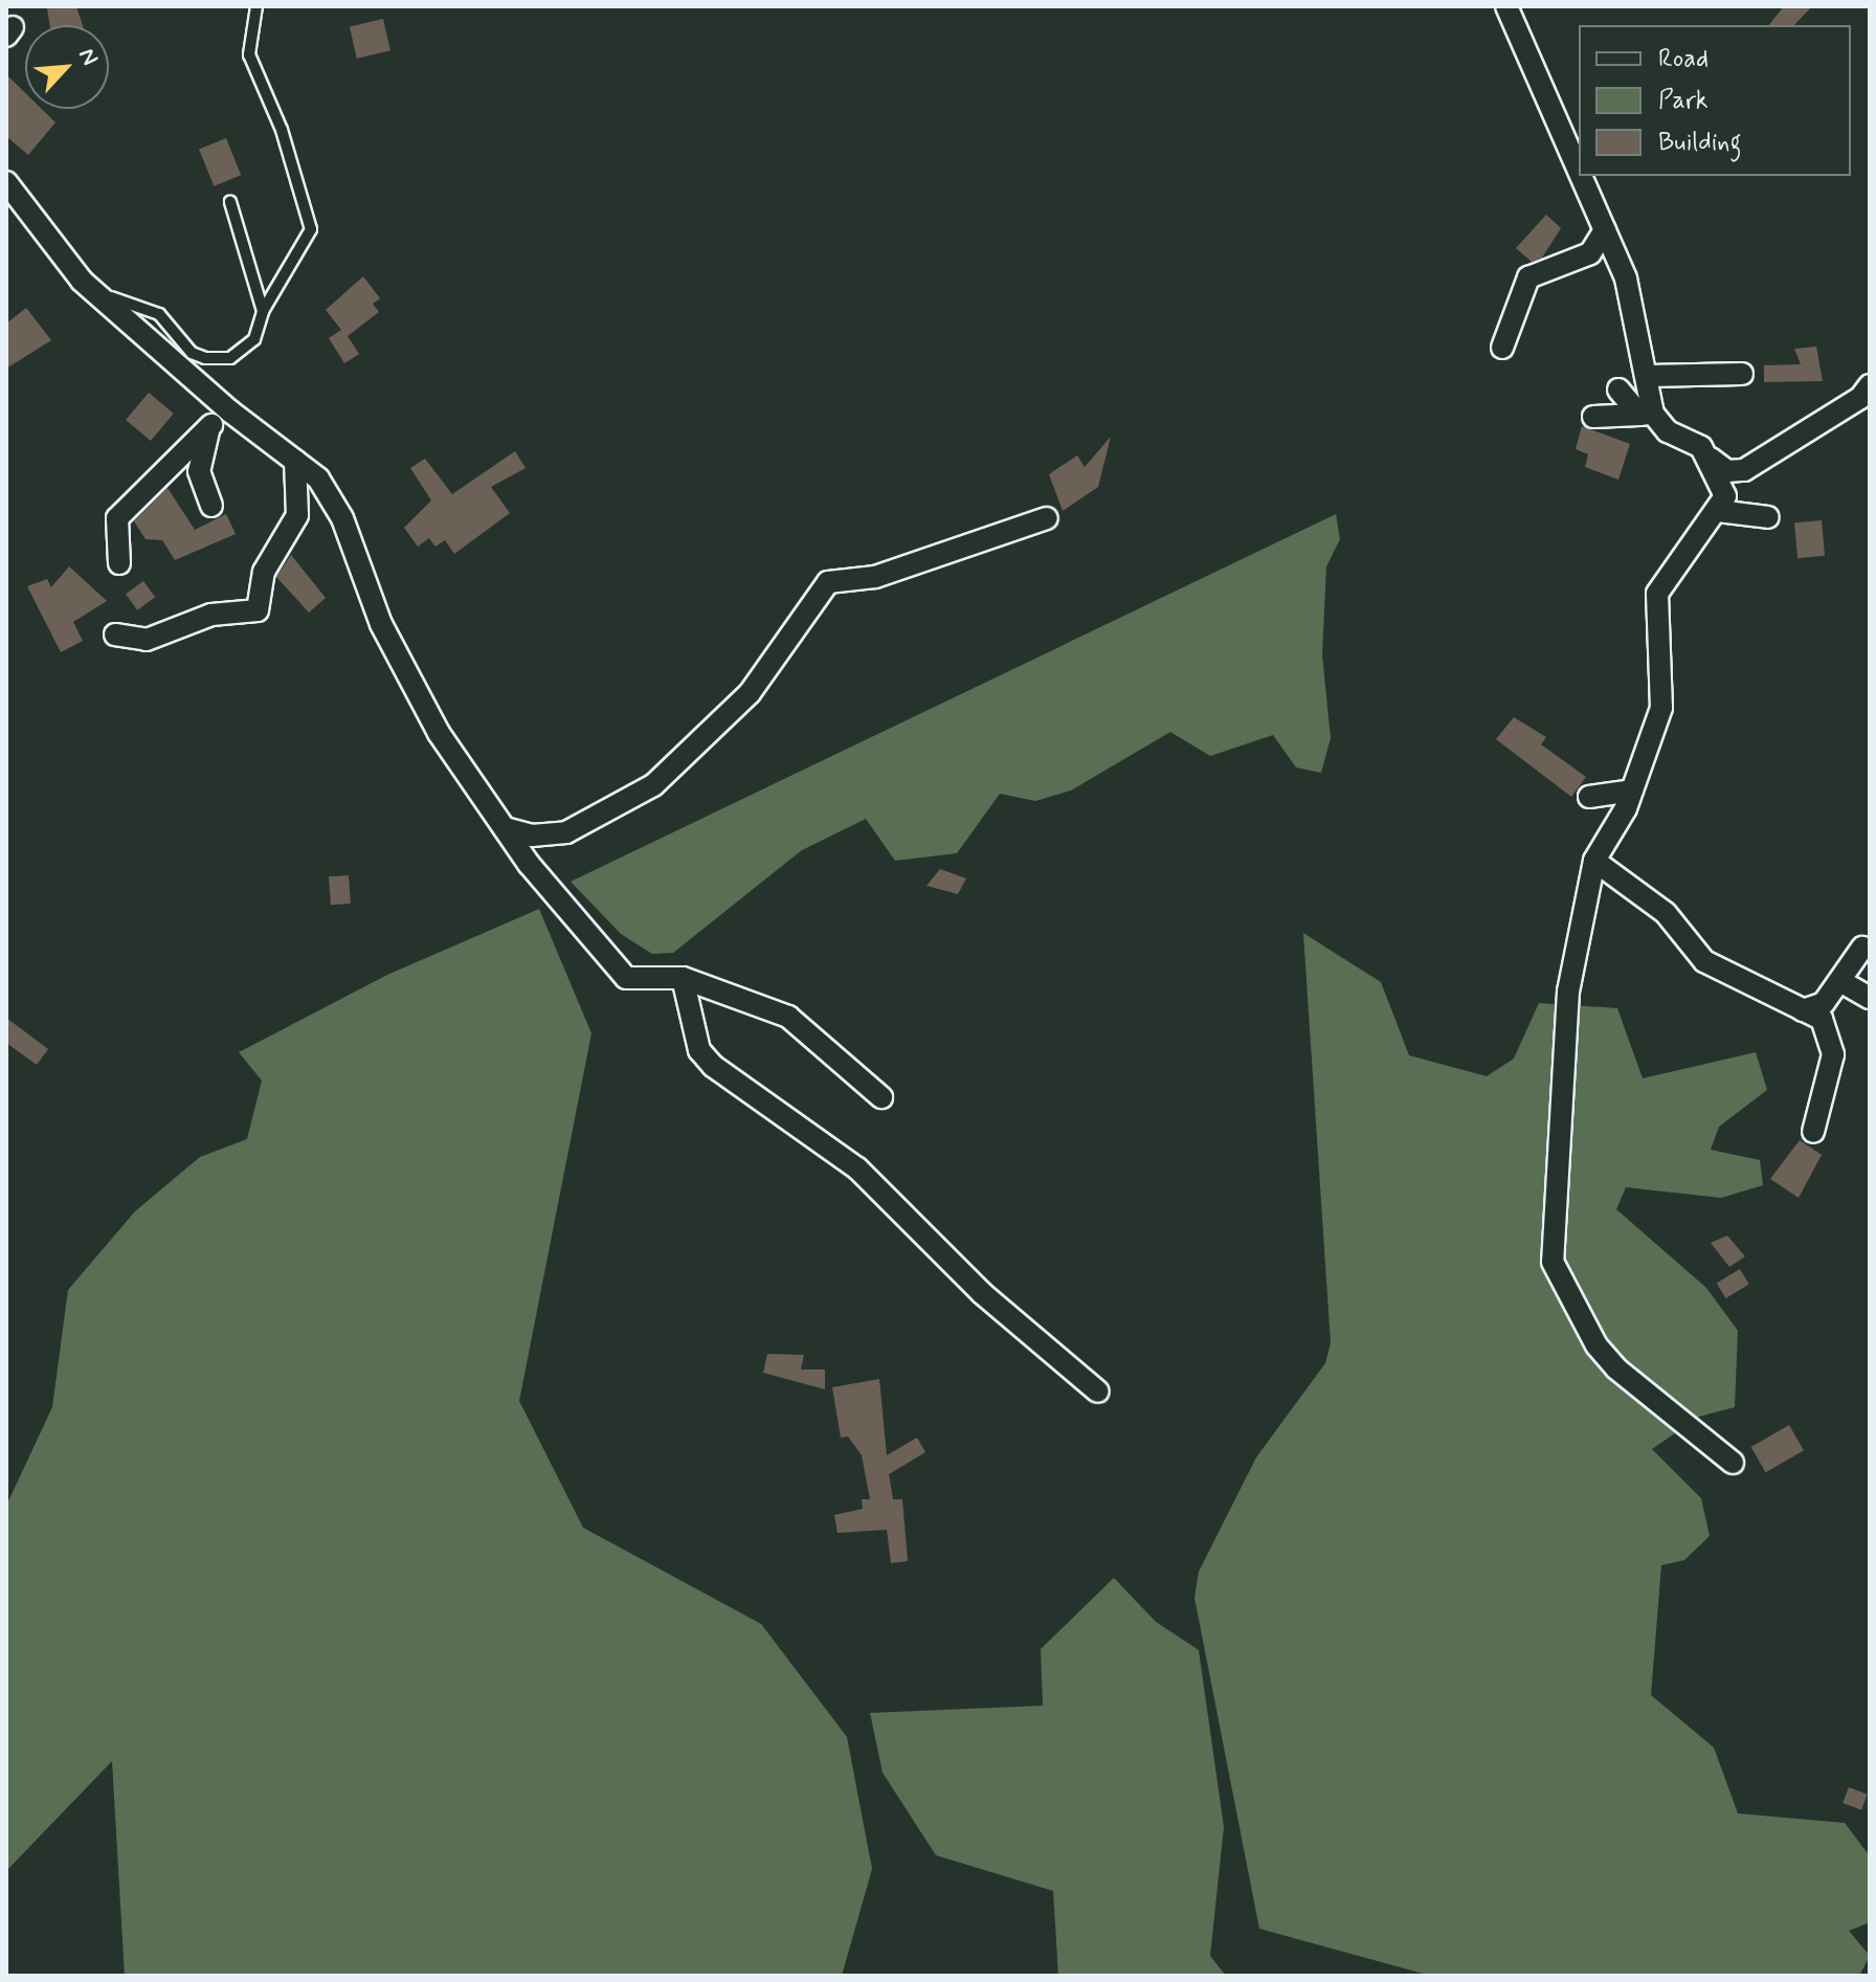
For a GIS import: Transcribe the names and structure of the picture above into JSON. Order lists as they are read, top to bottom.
{
  "legend": ["Road", "Park", "Building"],
  "north": "top right"
}
